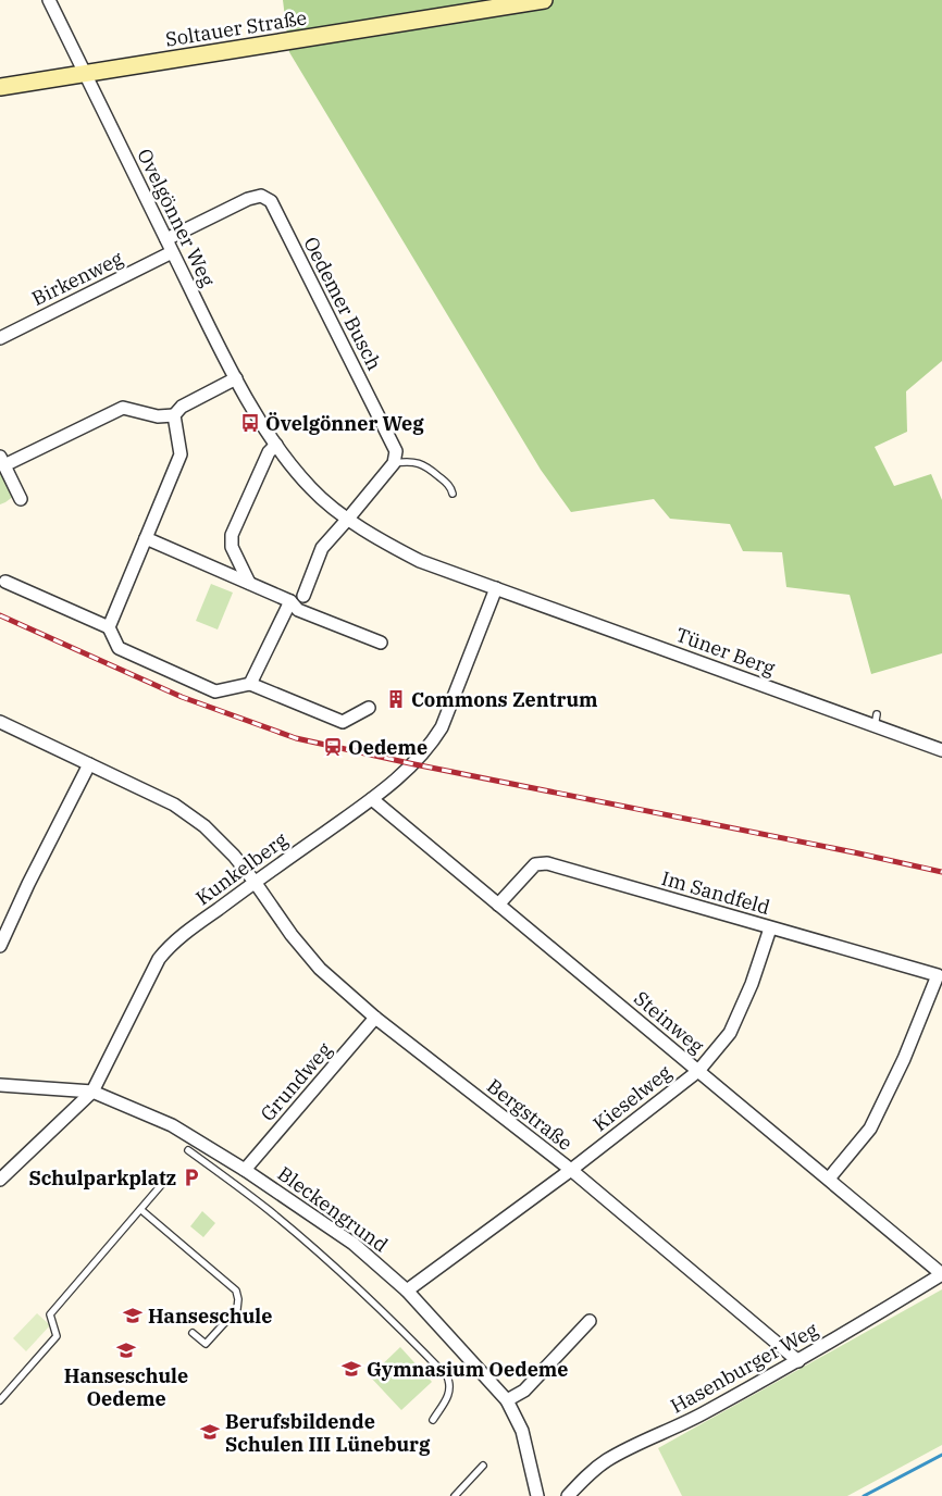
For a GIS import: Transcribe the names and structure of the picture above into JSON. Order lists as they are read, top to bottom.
{
  "streets": {
    "street": [
      "Soltauer Straße",
      "Ovelgönner Weg",
      "Birkenweg",
      "Oedemer Busch",
      "Tüner Berg",
      "Kunkelberg",
      "Im Sandfeld",
      "Steinweg",
      "Grundweg",
      "Kieselweg",
      "Bergstraße",
      "Bleckengrund",
      "Hasenburger Weg"
    ]
  },
  "crossings": [
    ["Soltauer Straße", "Ovelgönner Weg"],
    ["Ovelgönner Weg", "Birkenweg"],
    ["Ovelgönner Weg", "Oedemer Busch"],
    ["Ovelgönner Weg", "Tüner Berg"],
    ["Ovelgönner Weg", "Kunkelberg"],
    ["Tüner Berg", "Kunkelberg"],
    ["Kunkelberg", "Steinweg"],
    ["Kunkelberg", "Bergstraße"],
    ["Kunkelberg", "Bleckengrund"],
    ["Im Sandfeld", "Steinweg"],
    ["Im Sandfeld", "Kieselweg"],
    ["Steinweg", "Kieselweg"],
    ["Steinweg", "Hasenburger Weg"],
    ["Grundweg", "Bergstraße"],
    ["Grundweg", "Bleckengrund"],
    ["Kieselweg", "Bergstraße"],
    ["Kieselweg", "Bleckengrund"],
    ["Bergstraße", "Hasenburger Weg"]
  ],
  "places": {
    "bus stop": ["Övelgönner Weg"],
    "building": ["Commons Zentrum"],
    "station": ["Oedeme"],
    "parking": ["Schulparkplatz"],
    "school or university": [
      "Hanseschule",
      "Hanseschule Oedeme",
      "Gymnasium Oedeme",
      "Berufsbildende Schulen III Lüneburg"
    ]
  }
}
